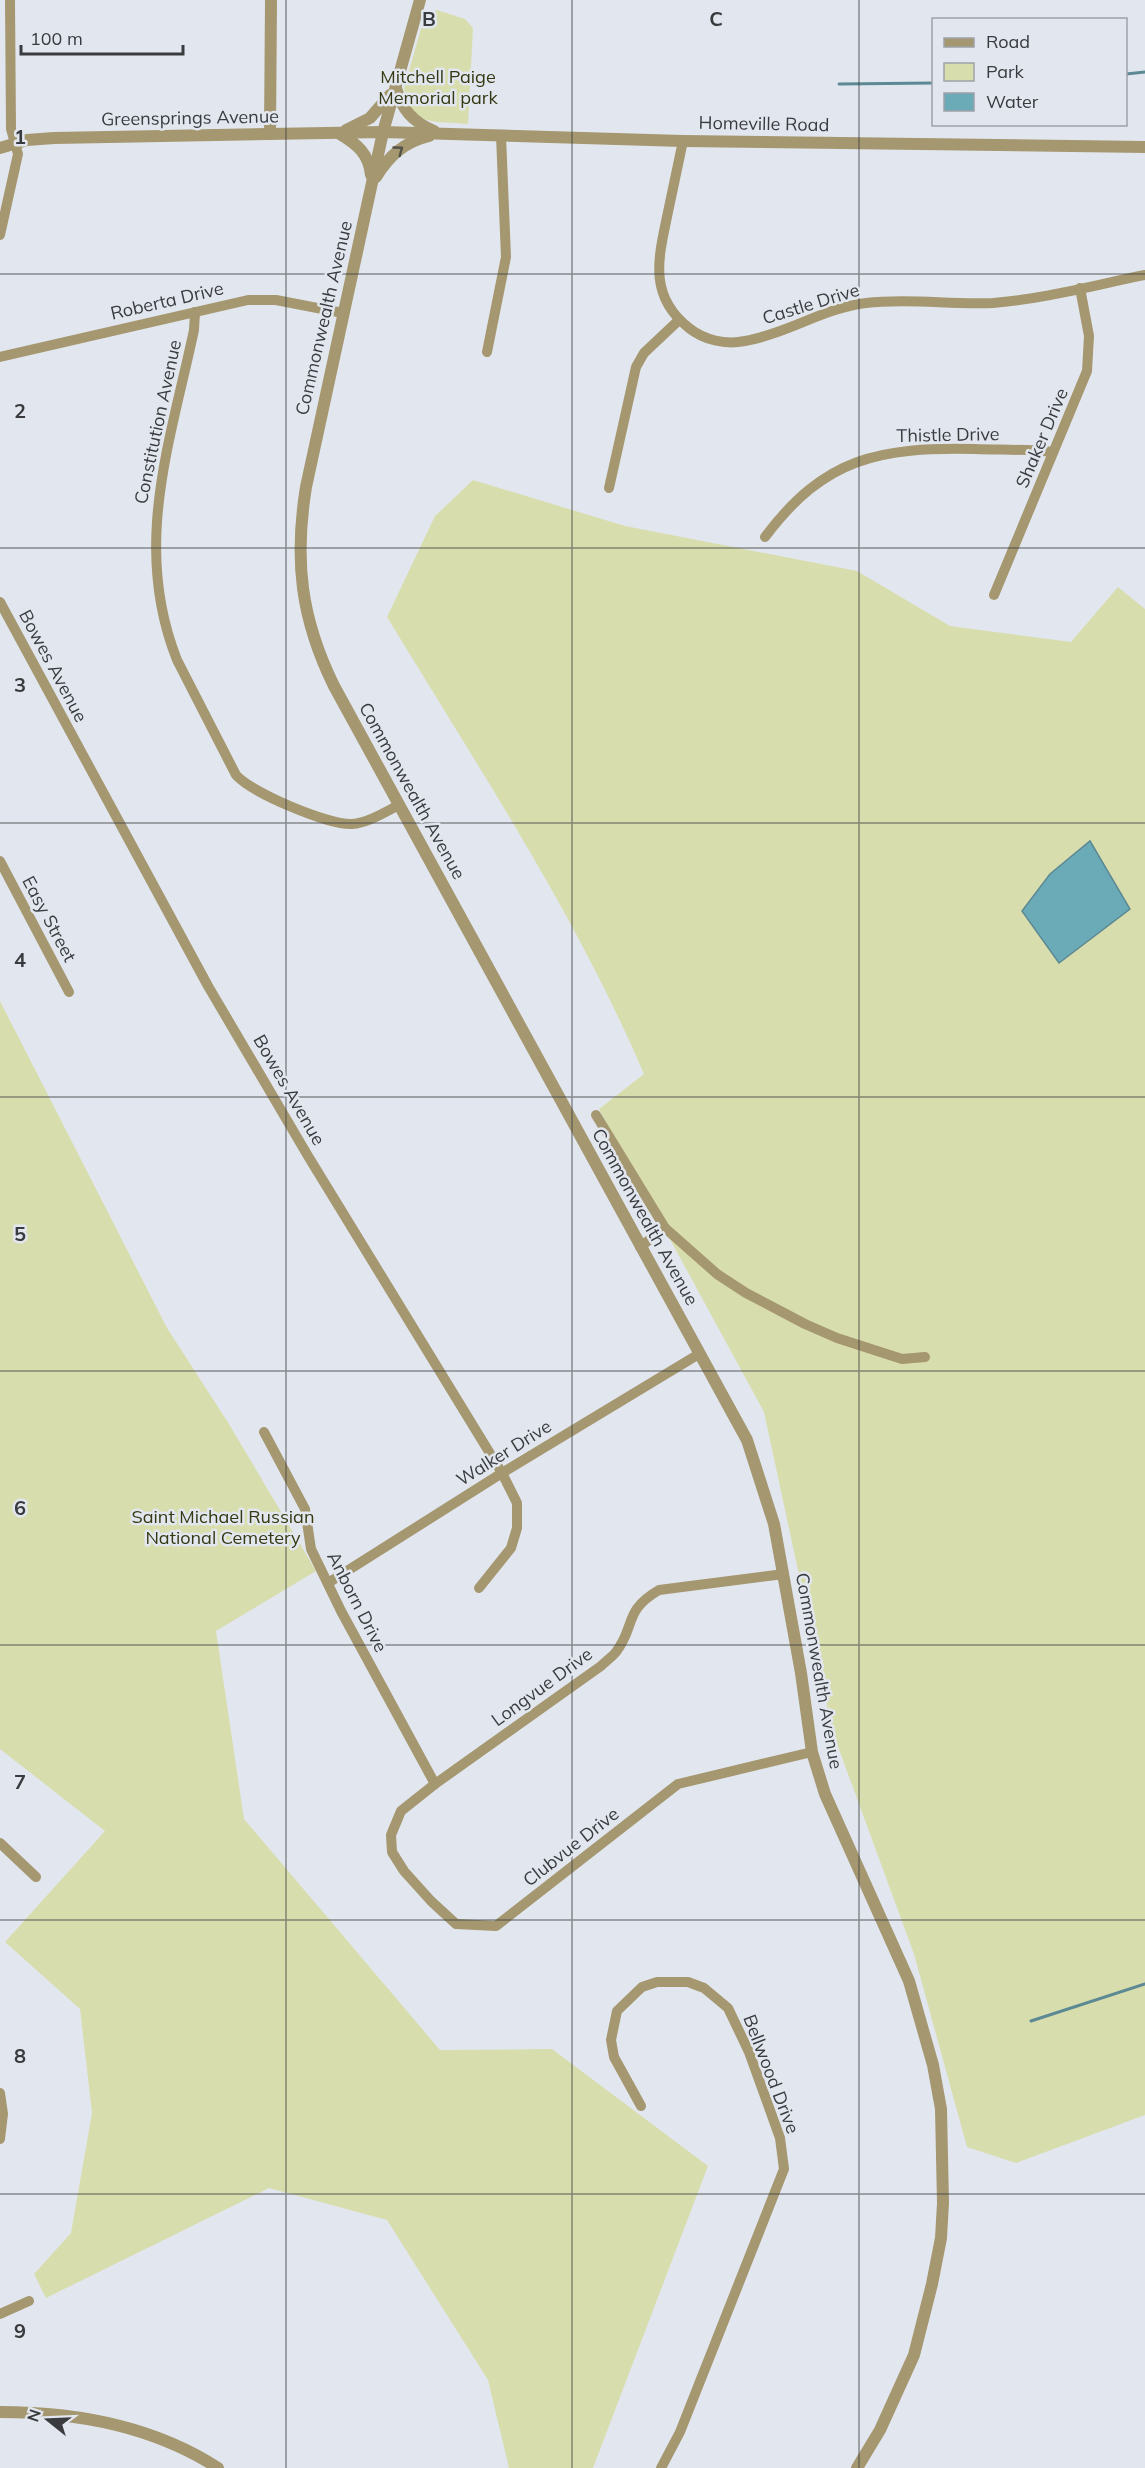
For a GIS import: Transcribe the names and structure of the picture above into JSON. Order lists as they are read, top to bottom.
{
  "streets": {
    "street": [
      "Greensprings Avenue",
      "Homeville Road",
      "Roberta Drive",
      "Castle Drive",
      "Commonwealth Avenue",
      "Constitution Avenue",
      "Thistle Drive",
      "Shaker Drive",
      "Bowes Avenue",
      "Easy Street",
      "Walker Drive",
      "Anborn Drive",
      "Longvue Drive",
      "Clubvue Drive",
      "Bellwood Drive"
    ]
  },
  "crossings": [
    ["Greensprings Avenue", "Homeville Road"],
    ["Greensprings Avenue", "Commonwealth Avenue"],
    ["Homeville Road", "Castle Drive"],
    ["Homeville Road", "Commonwealth Avenue"],
    ["Roberta Drive", "Commonwealth Avenue"],
    ["Roberta Drive", "Constitution Avenue"],
    ["Castle Drive", "Shaker Drive"],
    ["Commonwealth Avenue", "Constitution Avenue"],
    ["Commonwealth Avenue", "Walker Drive"],
    ["Commonwealth Avenue", "Longvue Drive"],
    ["Commonwealth Avenue", "Clubvue Drive"],
    ["Thistle Drive", "Shaker Drive"],
    ["Bowes Avenue", "Walker Drive"],
    ["Walker Drive", "Anborn Drive"],
    ["Anborn Drive", "Longvue Drive"],
    ["Longvue Drive", "Clubvue Drive"]
  ],
  "parks": ["Mitchell Paige Memorial park", "Saint Michael Russian National Cemetery"],
  "legend": ["Road", "Park", "Water"],
  "scale_bar": "100 m",
  "north": "left",
  "grid": {
    "columns": ["B", "C"],
    "rows": [
      "1",
      "2",
      "3",
      "4",
      "5",
      "6",
      "7",
      "8",
      "9"
    ]
  }
}
